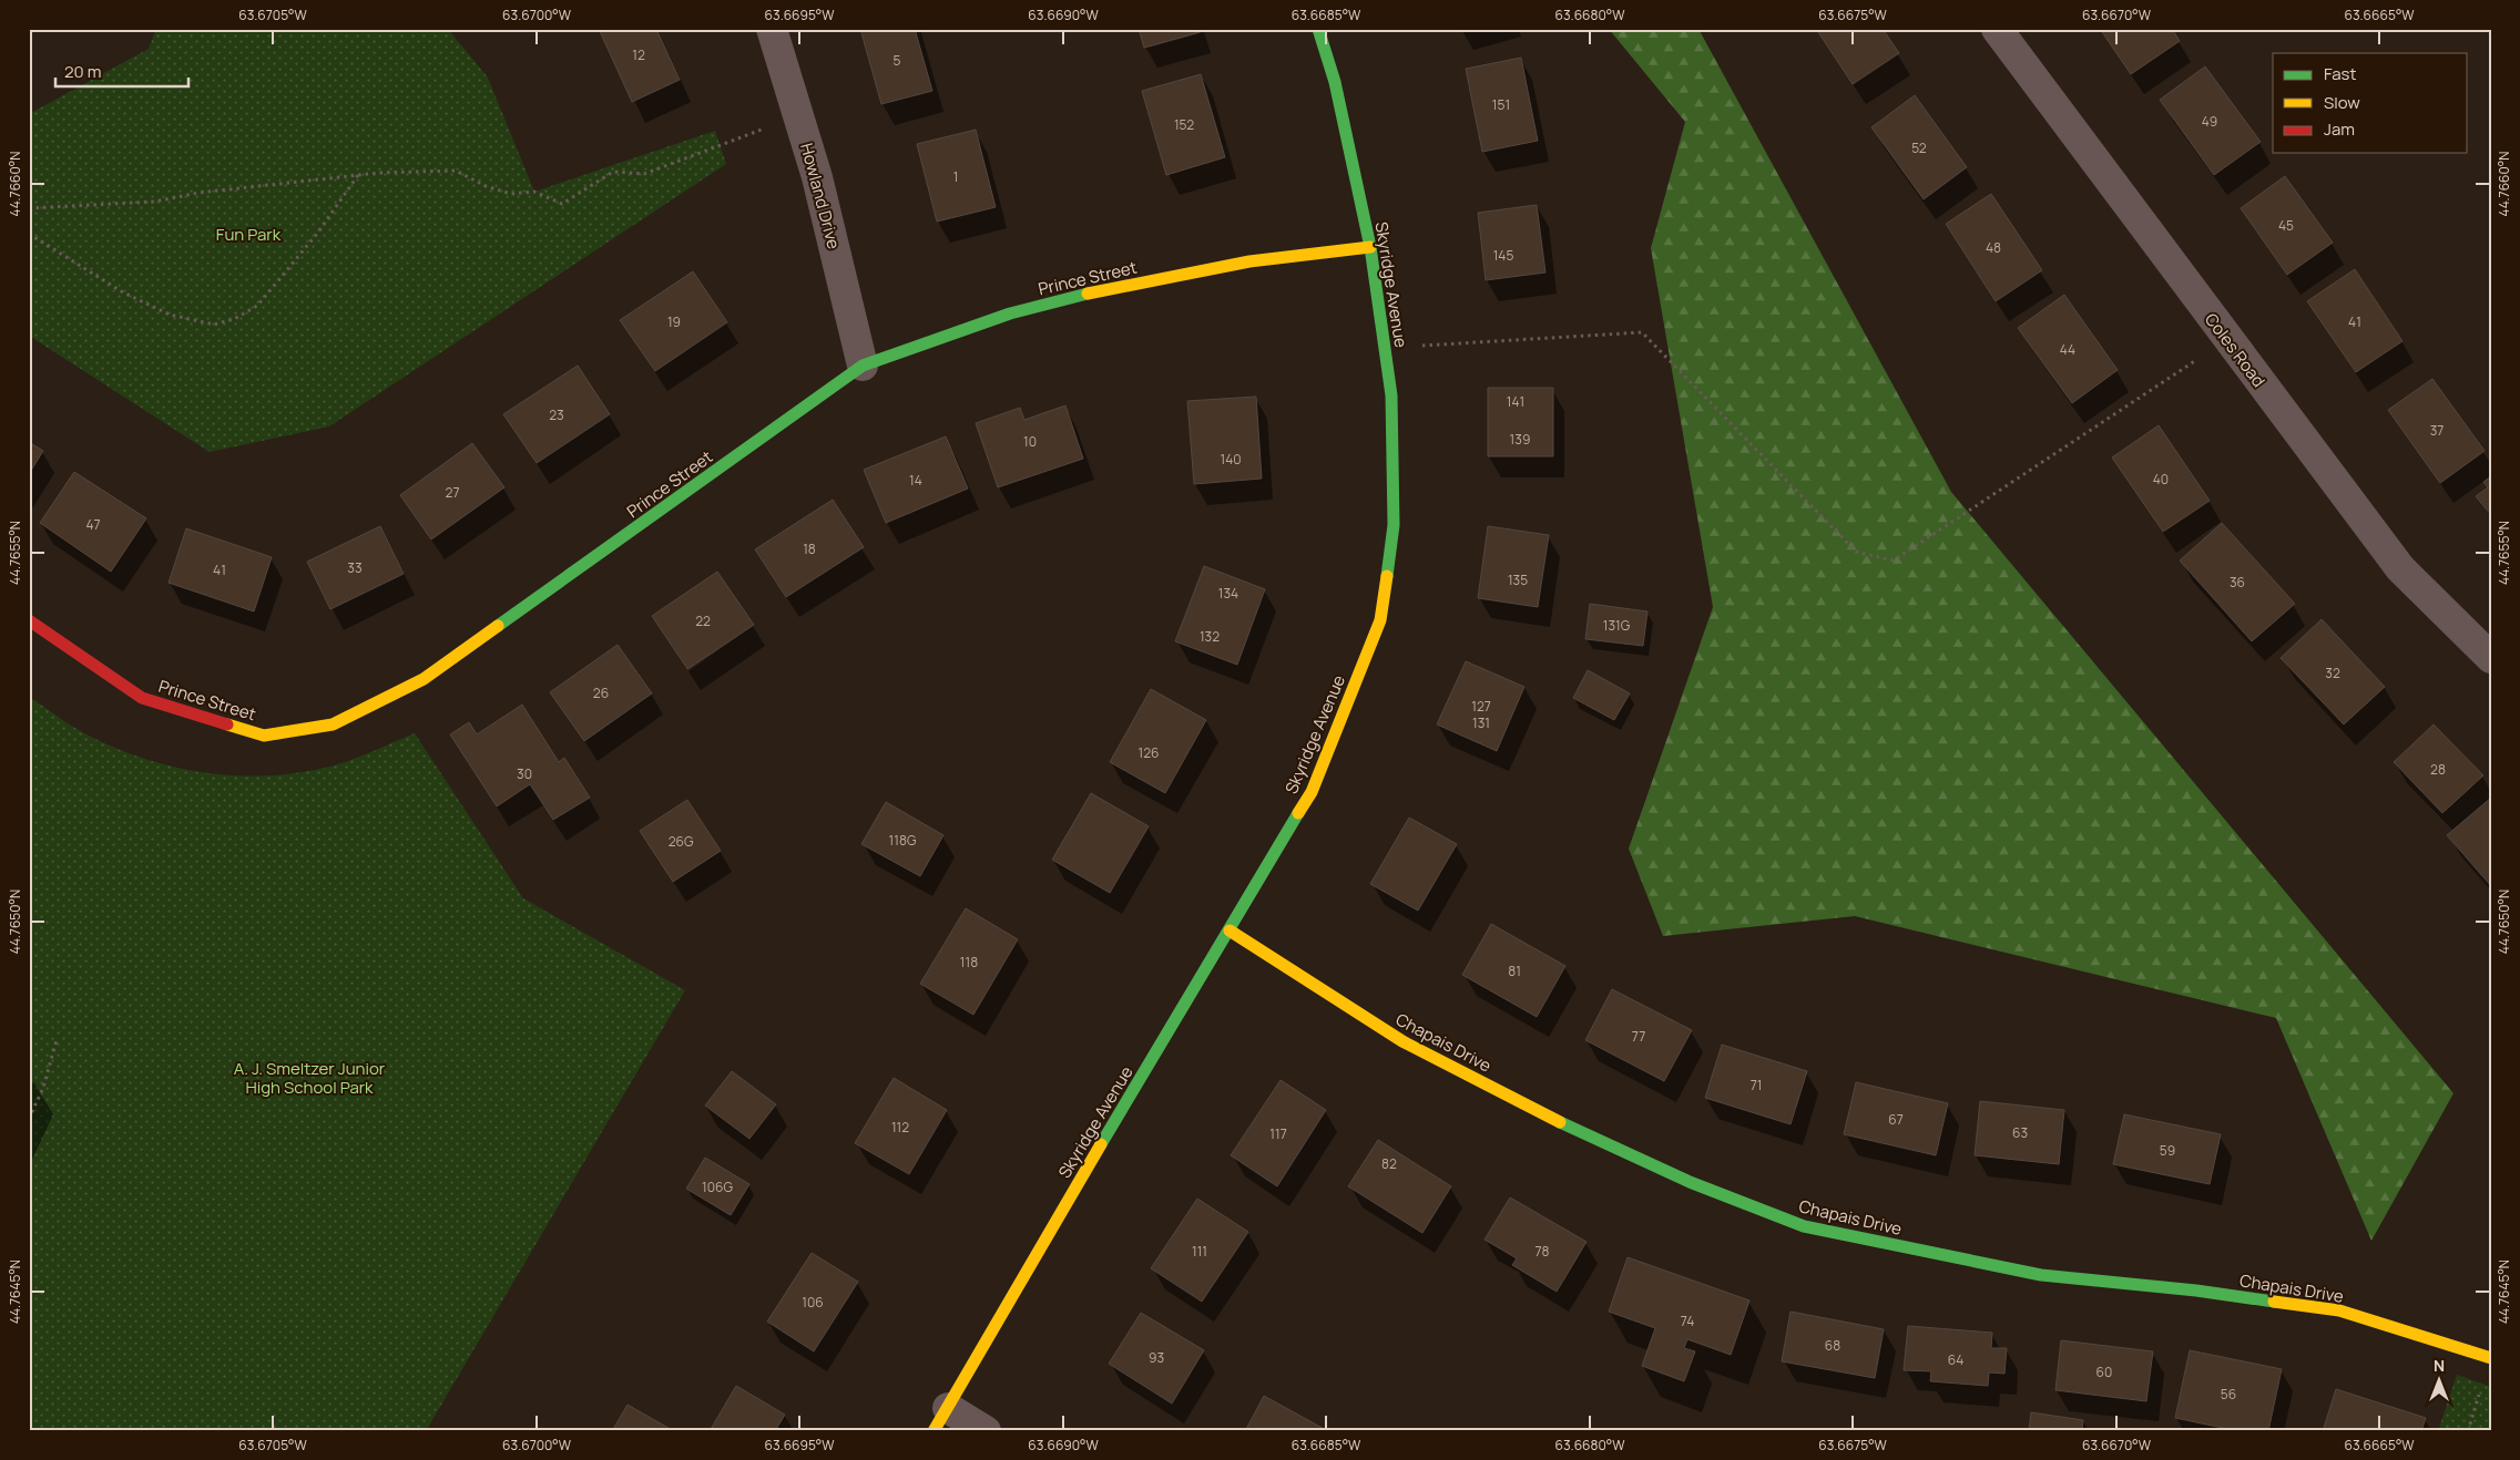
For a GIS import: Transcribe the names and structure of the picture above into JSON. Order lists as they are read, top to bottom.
{
  "streets": {
    "street": [
      "Howland Drive",
      "Prince Street",
      "Skyridge Avenue",
      "Coles Road",
      "Chapais Drive"
    ]
  },
  "crossings": [
    ["Howland Drive", "Prince Street"],
    ["Prince Street", "Skyridge Avenue"],
    ["Skyridge Avenue", "Chapais Drive"]
  ],
  "parks": ["Fun Park", "A. J. Smeltzer Junior High School Park"],
  "house_numbers": [
    "12",
    "5",
    "151",
    "49",
    "152",
    "52",
    "1",
    "45",
    "48",
    "145",
    "19",
    "41",
    "44",
    "141",
    "23",
    "37",
    "139",
    "10",
    "140",
    "40",
    "14",
    "27",
    "47",
    "18",
    "33",
    "41",
    "135",
    "36",
    "134",
    "22",
    "131G",
    "132",
    "32",
    "26",
    "127",
    "131",
    "126",
    "28",
    "30",
    "118G",
    "26G",
    "118",
    "81",
    "77",
    "71",
    "67",
    "112",
    "63",
    "117",
    "59",
    "82",
    "106G",
    "111",
    "78",
    "106",
    "74",
    "68",
    "93",
    "64",
    "60",
    "56"
  ],
  "legend": ["Fast", "Slow", "Jam"],
  "scale_bar": "20 m",
  "north": "top",
  "coordinates": [
    "63.6705°W",
    "63.6700°W",
    "63.6695°W",
    "63.6690°W",
    "63.6685°W",
    "63.6680°W",
    "63.6675°W",
    "63.6670°W",
    "63.6665°W",
    "44.7660°N",
    "44.7655°N",
    "44.7650°N",
    "44.7645°N"
  ]
}
